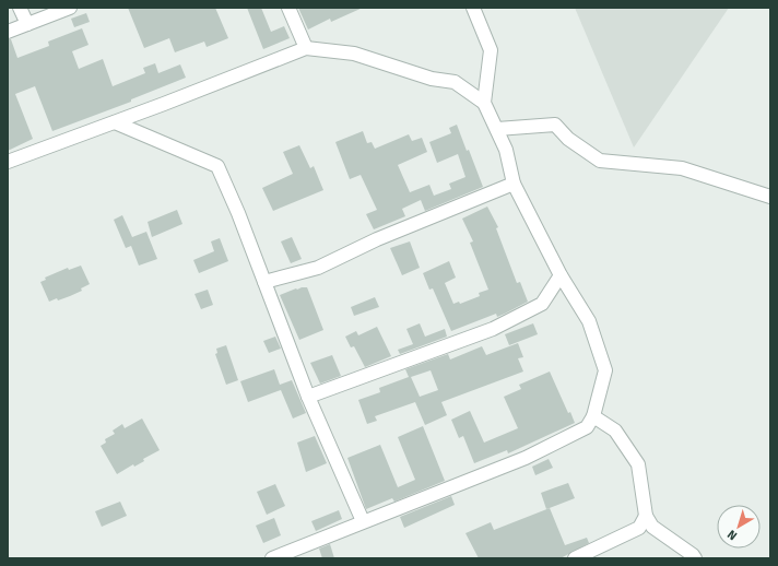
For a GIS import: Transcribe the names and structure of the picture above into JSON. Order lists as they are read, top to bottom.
{
  "north": "bottom left"
}
